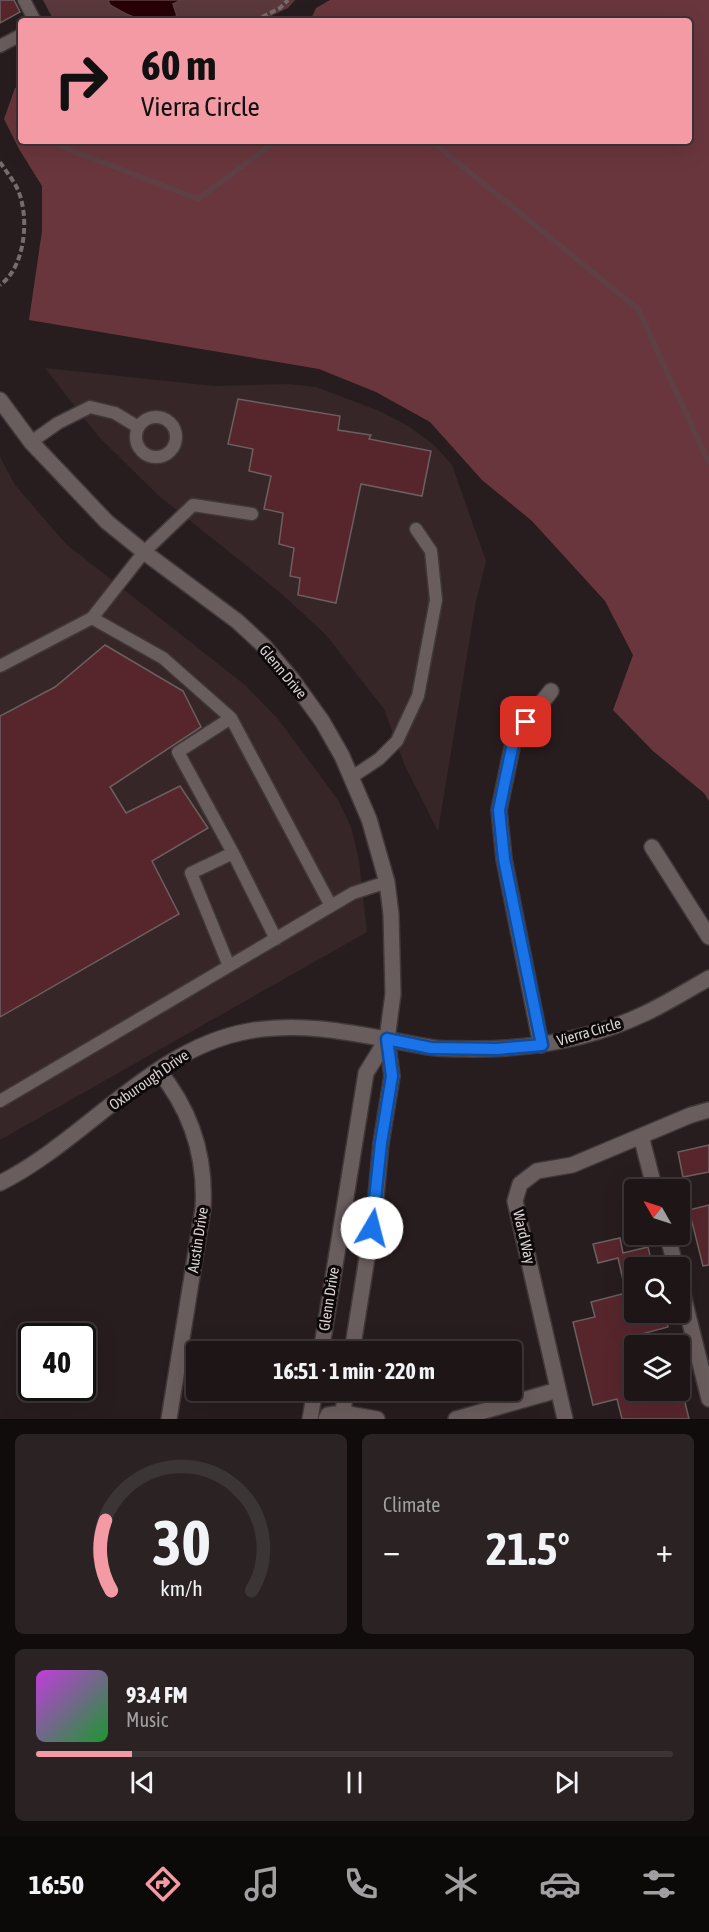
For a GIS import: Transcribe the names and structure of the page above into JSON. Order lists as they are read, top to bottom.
{
  "streets": {
    "street": [
      "Glenn Drive",
      "Vierra Circle",
      "Oxburough Drive",
      "Ward Way",
      "Austin Drive"
    ]
  },
  "crossings": [
    ["Glenn Drive", "Vierra Circle"],
    ["Glenn Drive", "Oxburough Drive"],
    ["Vierra Circle", "Oxburough Drive"],
    ["Oxburough Drive", "Austin Drive"]
  ],
  "north": "top left",
  "page": {
    "turn": ["60 m", "Vierra Circle"],
    "limit": "40",
    "trip": "16:51 · 1 min · 220 m",
    "tile": "Climate",
    "heat": ["−", "21.5°", "+"],
    "song": ["93.4 FM", "Music"],
    "tabs": "16:50",
    "gauge": ["30", "km/h"]
  }
}
